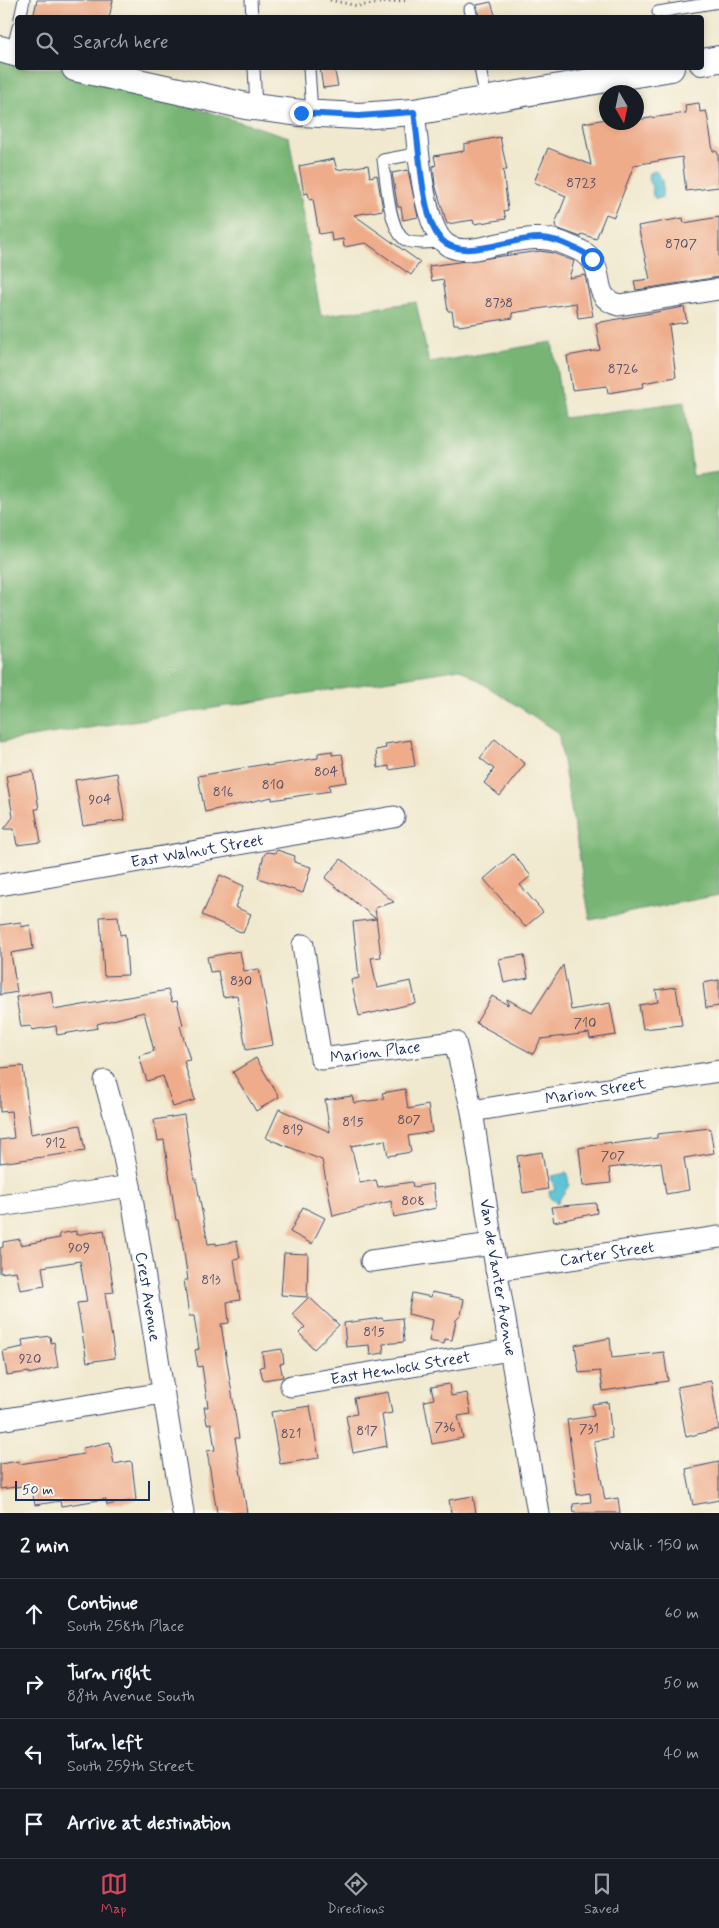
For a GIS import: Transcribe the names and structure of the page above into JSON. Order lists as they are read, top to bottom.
{
  "streets": {
    "street": [
      "East Walnut Street",
      "Marion Place",
      "Marion Street",
      "Carter Street",
      "Van de Vanter Avenue",
      "Crest Avenue",
      "East Hemlock Street"
    ]
  },
  "crossings": [
    ["Marion Place", "Van de Vanter Avenue"],
    ["Marion Street", "Van de Vanter Avenue"],
    ["Carter Street", "Van de Vanter Avenue"],
    ["Van de Vanter Avenue", "East Hemlock Street"]
  ],
  "house_numbers": [
    "8723",
    "8707",
    "8738",
    "8726",
    "804",
    "810",
    "816",
    "904",
    "830",
    "710",
    "807",
    "815",
    "819",
    "912",
    "707",
    "808",
    "909",
    "813",
    "815",
    "920",
    "736",
    "731",
    "817",
    "821"
  ],
  "scale_bar": "50 m",
  "north": "bottom",
  "page": {
    "search": "Search here",
    "scale": "50 m",
    "heading": ["2 min", "Walk · 150 m"],
    "list": [
      ["Continue", "South 258th Place", "60 m"],
      ["Turn right", "88th Avenue South", "50 m"],
      ["Turn left", "South 259th Street", "40 m"],
      "Arrive at destination"
    ],
    "nav": ["Map", "Directions", "Saved"]
  }
}
